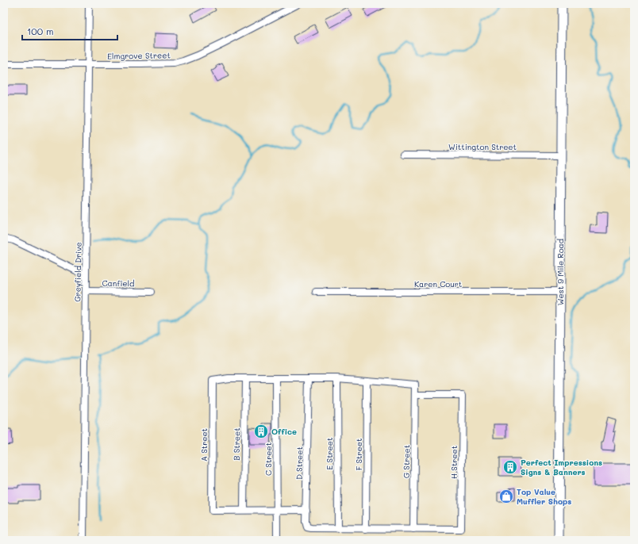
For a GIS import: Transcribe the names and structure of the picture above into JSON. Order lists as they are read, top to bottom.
{
  "streets": {
    "street": [
      "Elmgrove Street",
      "Wittington Street",
      "Greyfield Drive",
      "West 9 Mile Road",
      "Canfield",
      "Karen Court",
      "B Street",
      "A Street",
      "E Street",
      "F Street",
      "C Street",
      "G Street",
      "H Street",
      "D Street"
    ]
  },
  "crossings": [
    ["Elmgrove Street", "Greyfield Drive"],
    ["Wittington Street", "West 9 Mile Road"],
    ["Greyfield Drive", "Canfield"],
    ["West 9 Mile Road", "Karen Court"],
    ["B Street", "A Street"],
    ["A Street", "C Street"],
    ["A Street", "D Street"],
    ["E Street", "D Street"],
    ["G Street", "H Street"]
  ],
  "places": {
    "building": ["Office", "Perfect Impressions Signs & Banners"],
    "shop": ["Top Value Muffler Shops"]
  },
  "scale_bar": "100 m"
}
